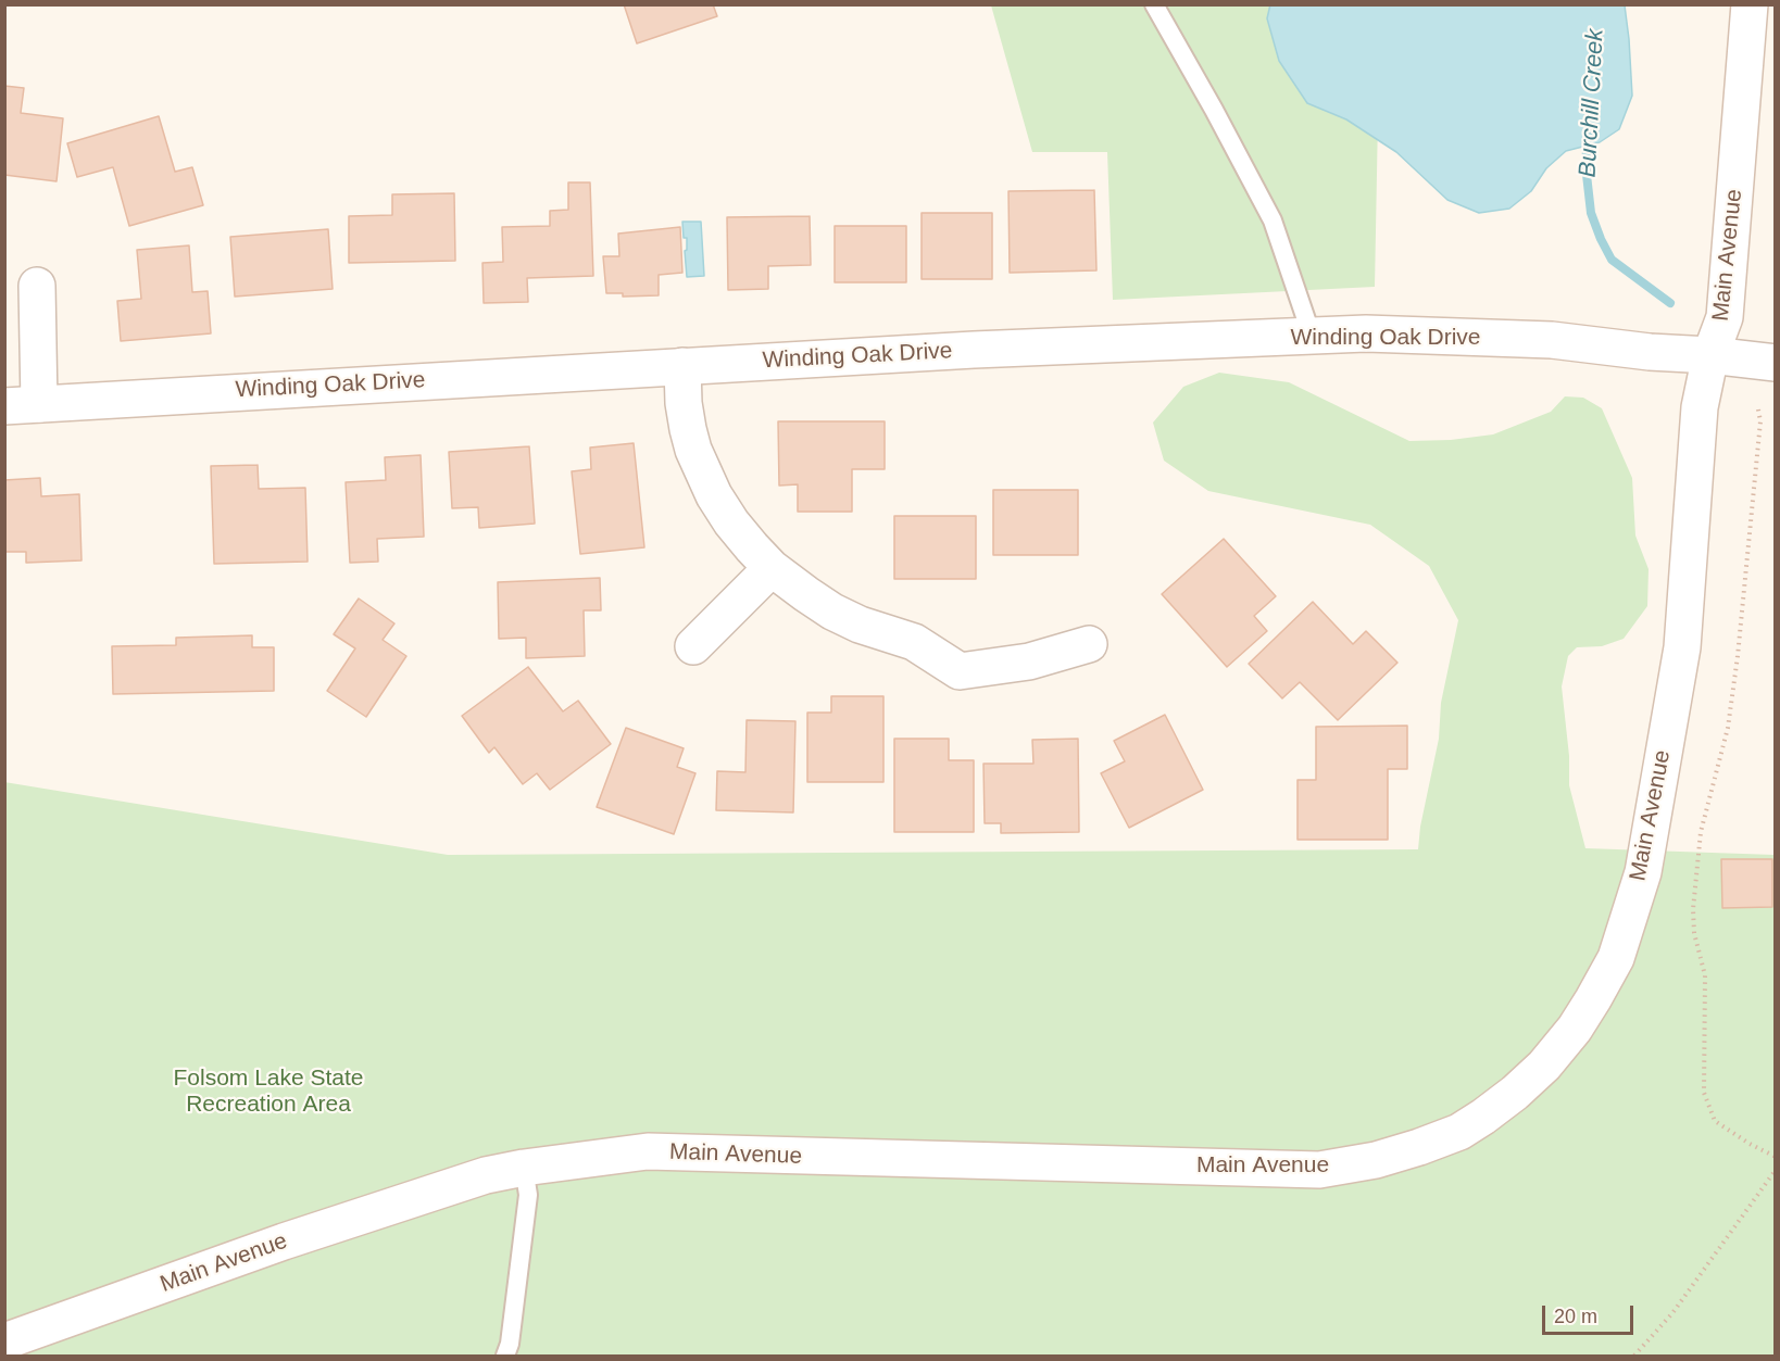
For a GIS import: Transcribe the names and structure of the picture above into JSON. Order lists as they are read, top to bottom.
{
  "streets": {
    "street": ["Main Avenue", "Winding Oak Drive"]
  },
  "crossings": [
    ["Main Avenue", "Winding Oak Drive"]
  ],
  "water": ["Burchill Creek"],
  "parks": ["Folsom Lake State Recreation Area"],
  "scale_bar": "20 m"
}
